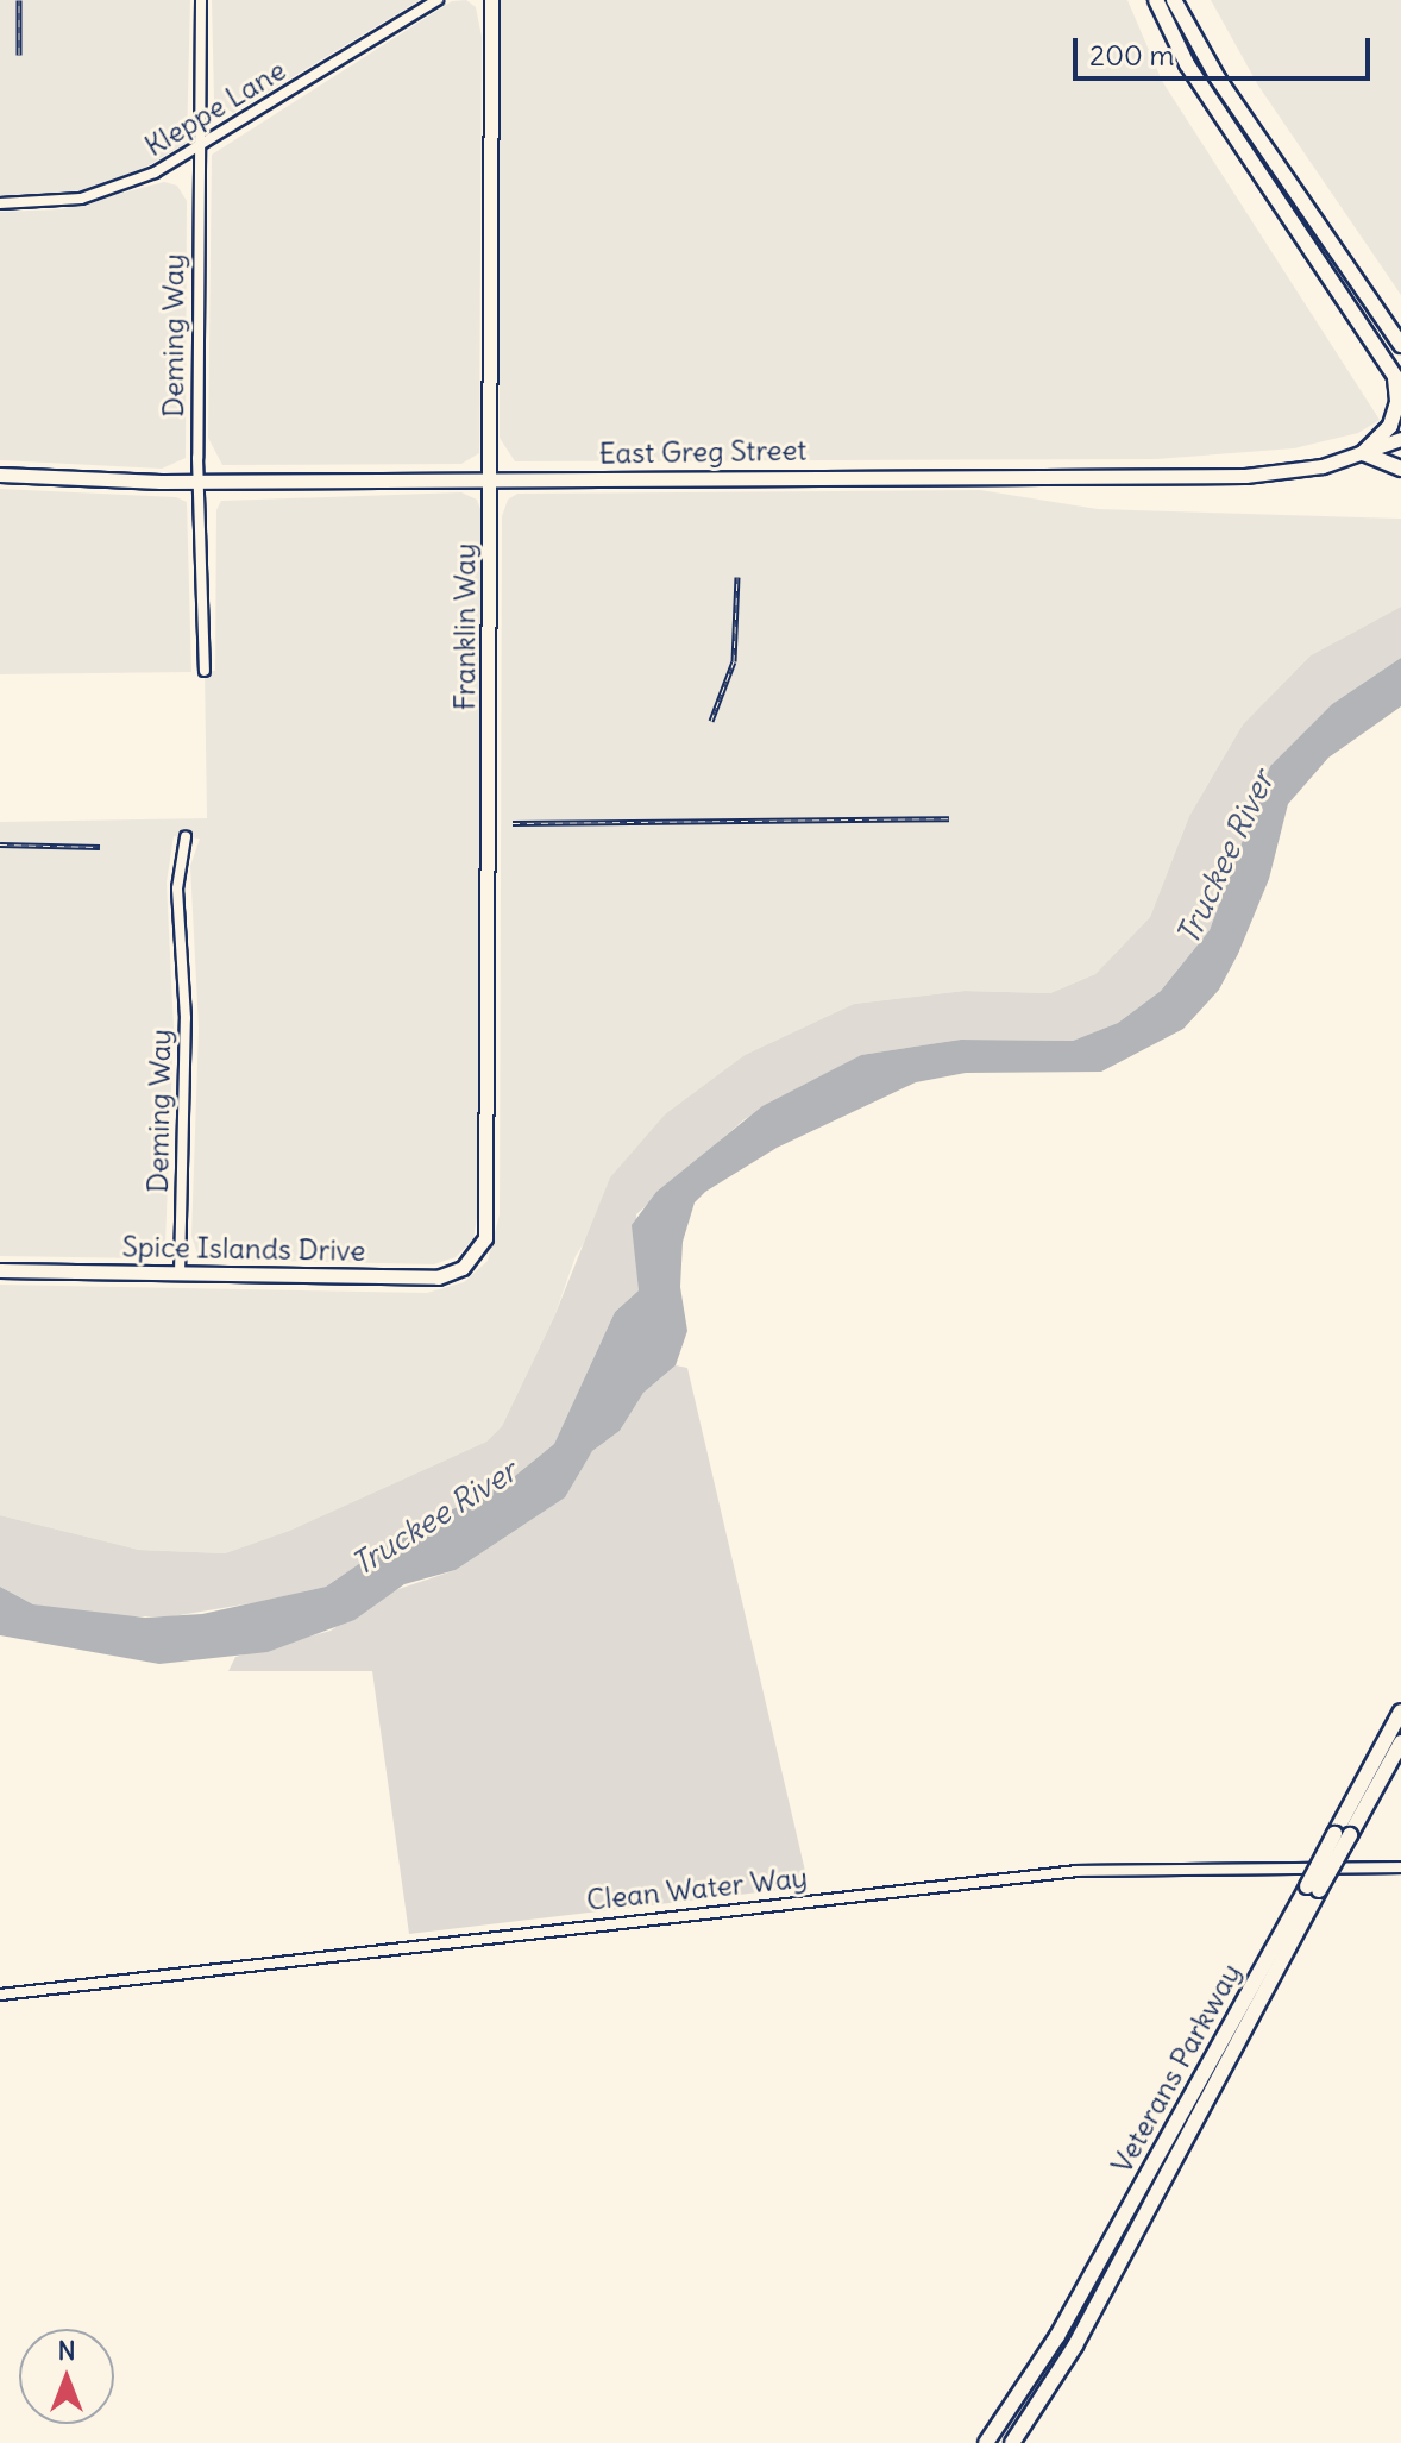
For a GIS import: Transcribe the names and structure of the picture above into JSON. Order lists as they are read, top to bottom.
{
  "streets": {
    "main road": ["Veterans Parkway"],
    "street": [
      "Kleppe Lane",
      "Deming Way",
      "East Greg Street",
      "Franklin Way",
      "Spice Islands Drive",
      "Clean Water Way"
    ]
  },
  "crossings": [
    ["Kleppe Lane", "Deming Way"],
    ["Deming Way", "East Greg Street"],
    ["Deming Way", "Spice Islands Drive"],
    ["East Greg Street", "Franklin Way"],
    ["Franklin Way", "Spice Islands Drive"]
  ],
  "water": ["Truckee River"],
  "scale_bar": "200 m",
  "north": "top"
}
